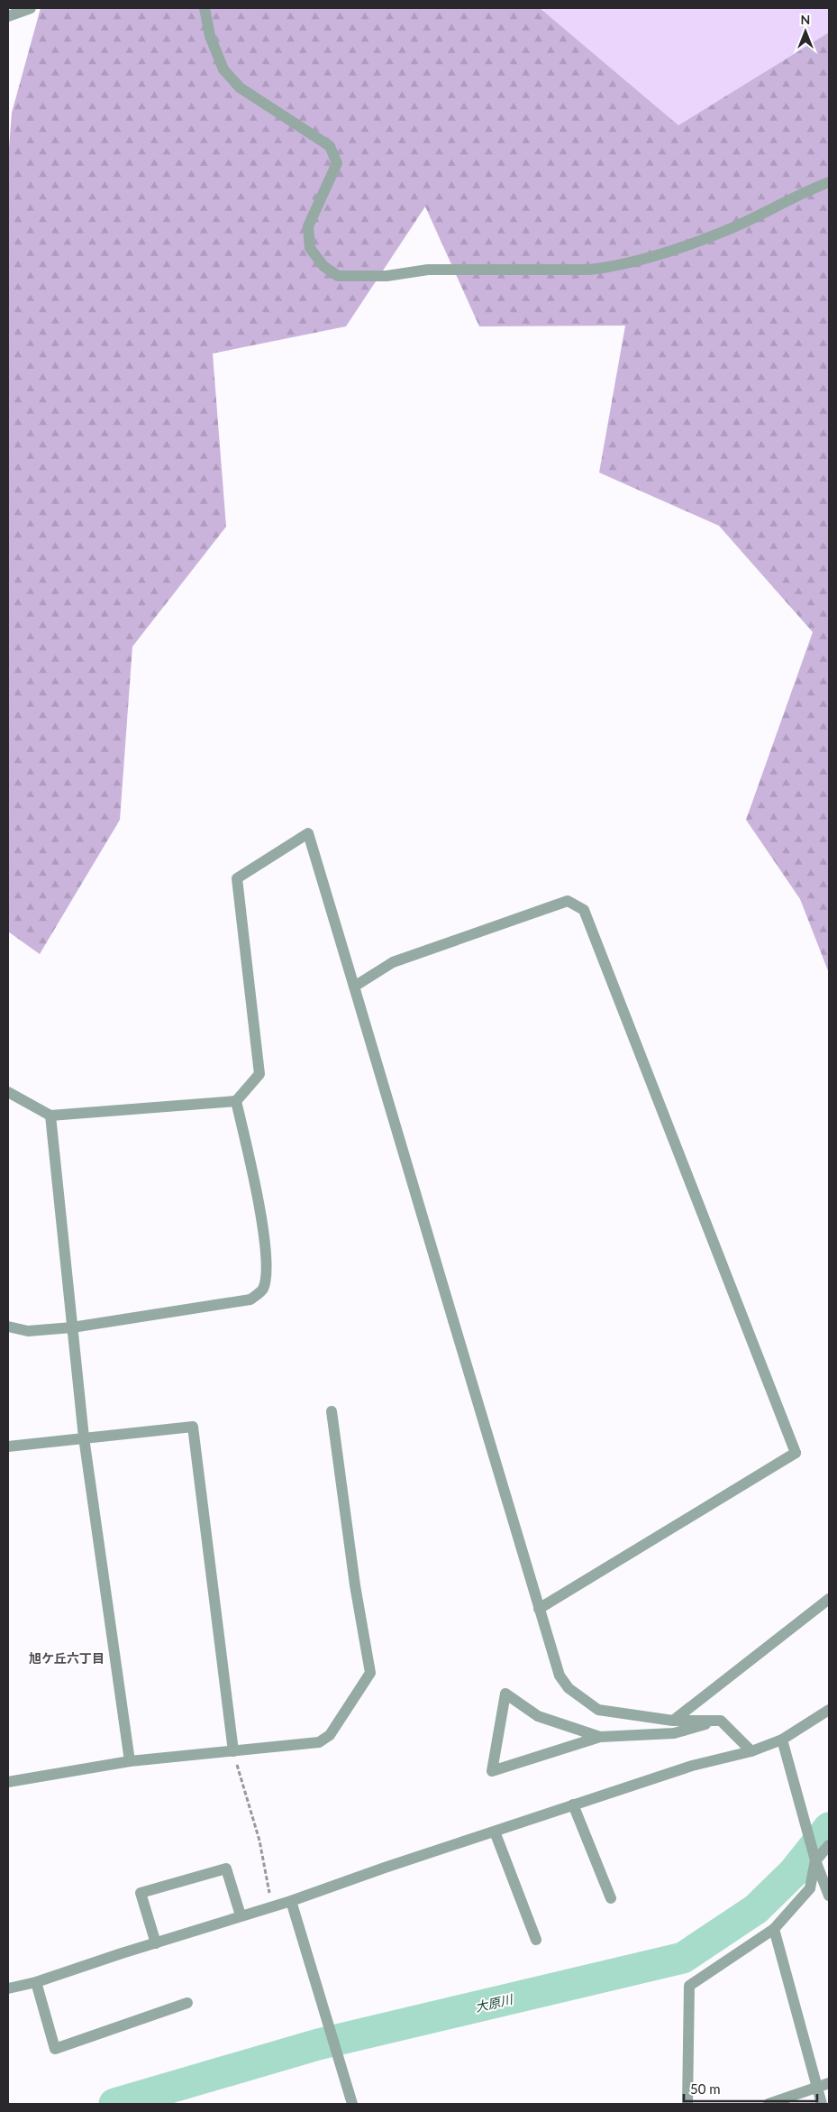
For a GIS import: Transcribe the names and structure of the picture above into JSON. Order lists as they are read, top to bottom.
{
  "districts": ["旭ケ丘六丁目"],
  "water": ["大原川"],
  "scale_bar": "50 m",
  "north": "top"
}
